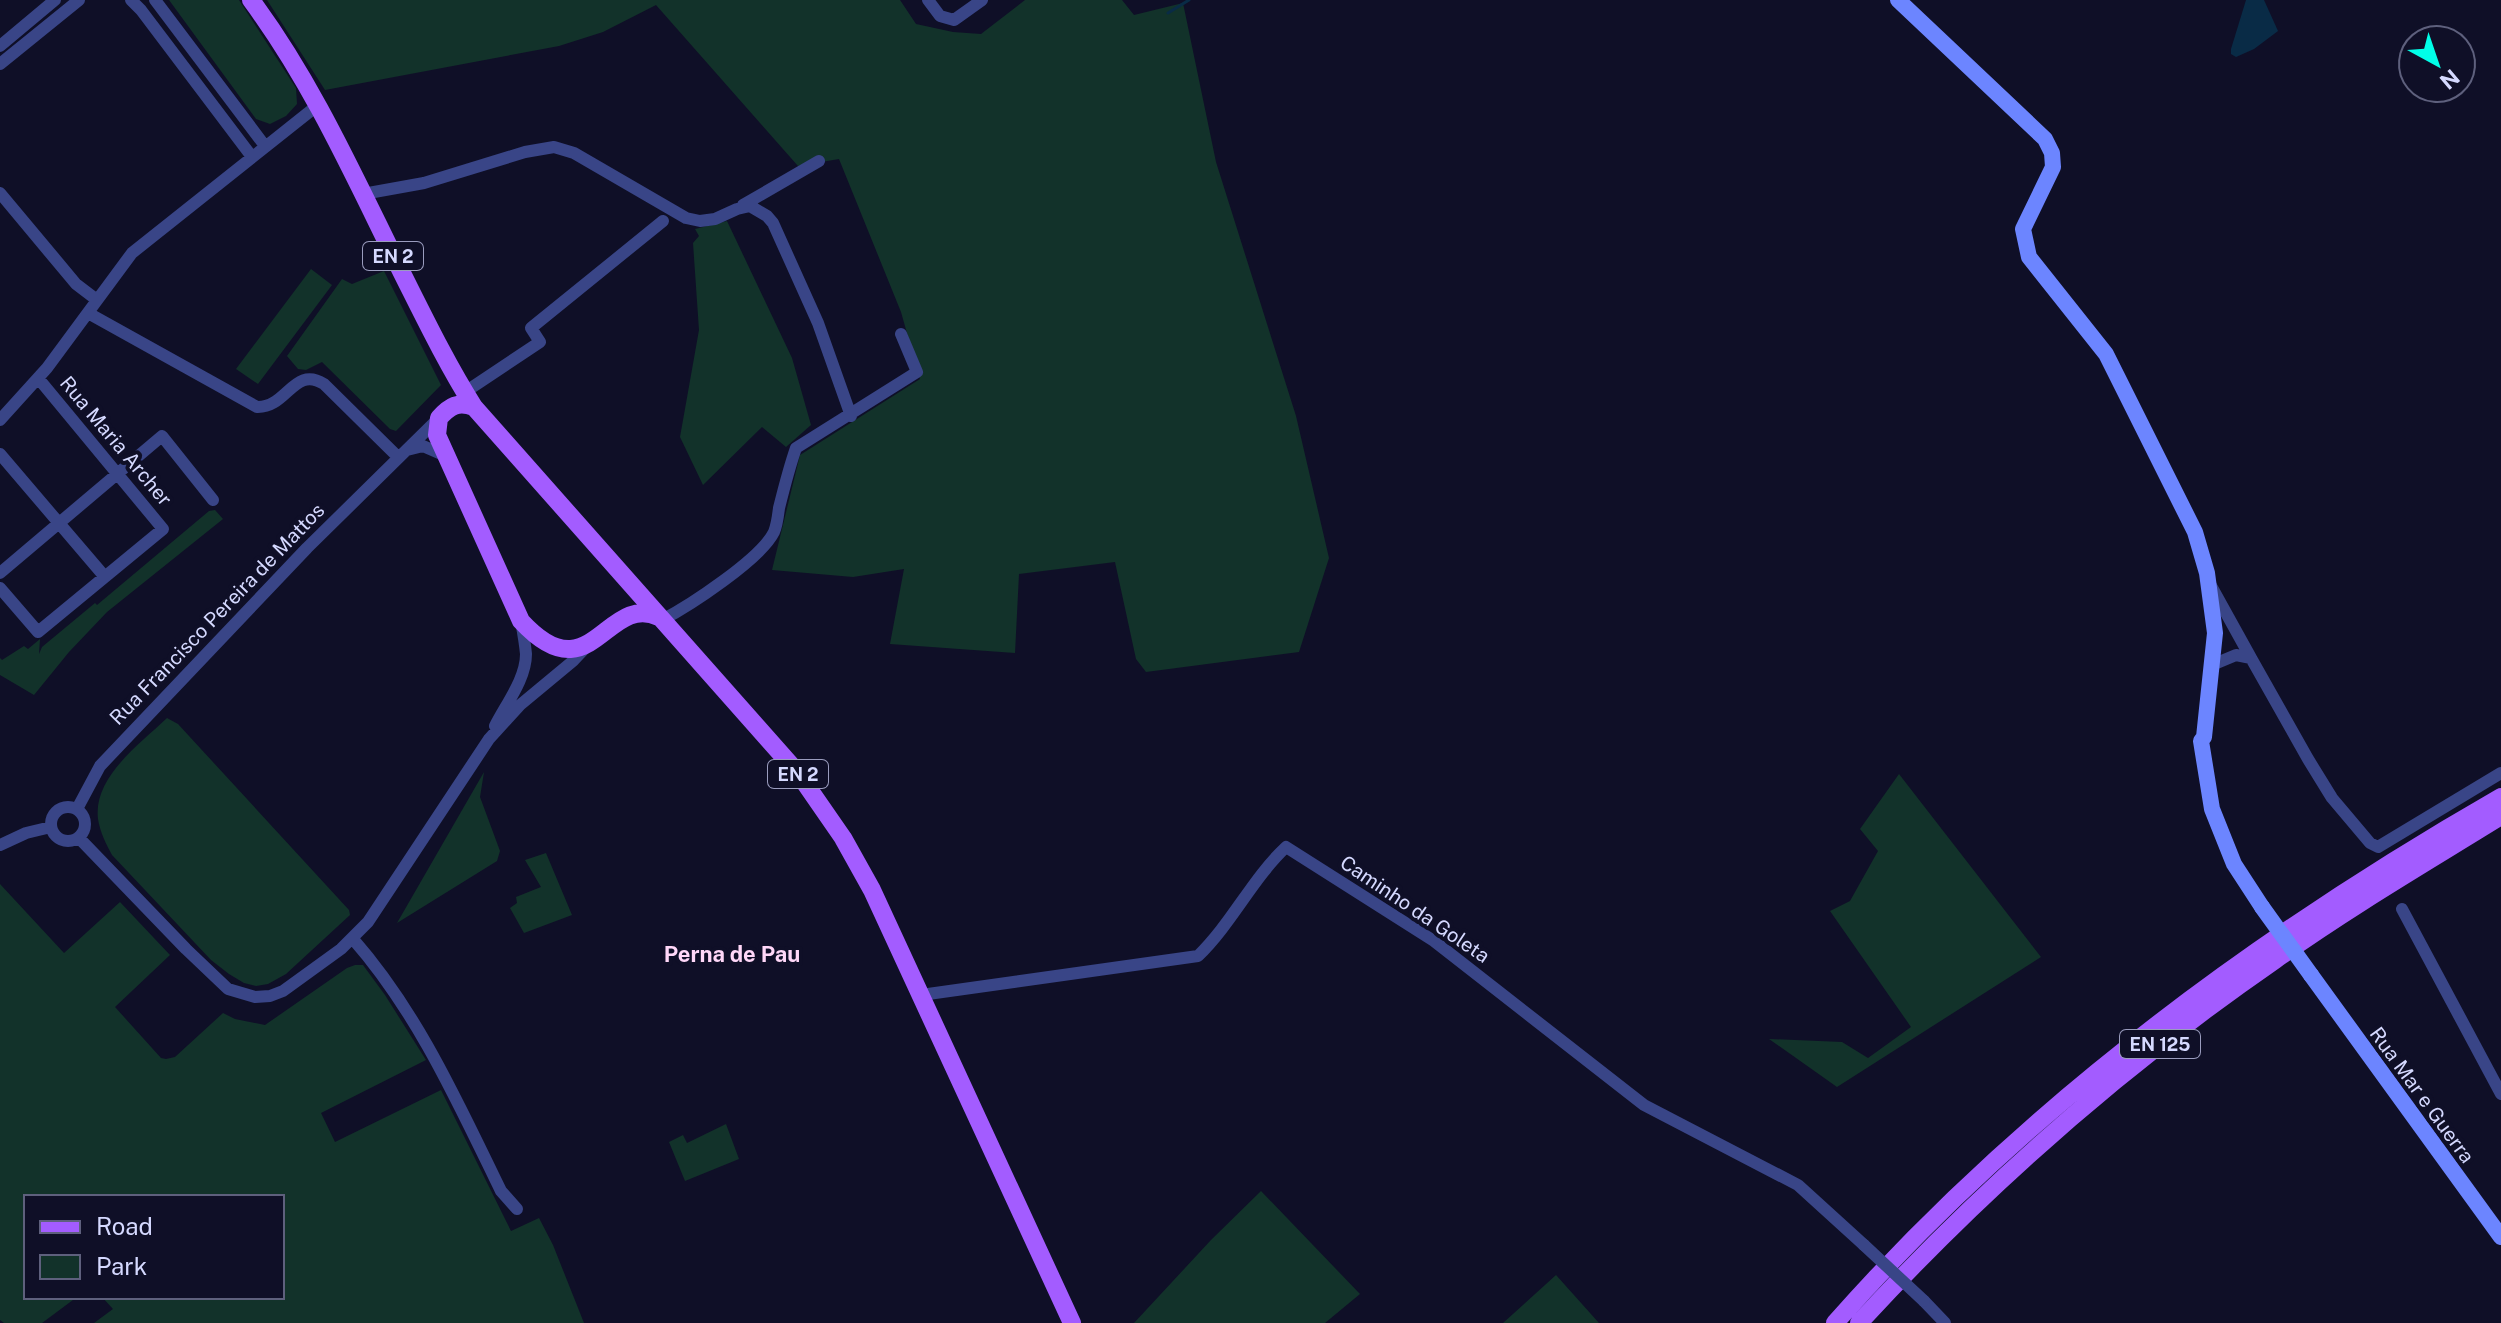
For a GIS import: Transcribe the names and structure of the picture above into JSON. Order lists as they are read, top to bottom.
{
  "streets": {
    "main road": ["EN 2", "EN 125"],
    "street": [
      "Rua Maria Archer",
      "Rua Francisco Pereira de Mattos",
      "Caminho da Goleta",
      "Rua Mar e Guerra"
    ]
  },
  "crossings": [
    ["EN 2", "Caminho da Goleta"]
  ],
  "districts": ["Perna de Pau"],
  "legend": ["Road", "Park"],
  "north": "bottom right"
}
